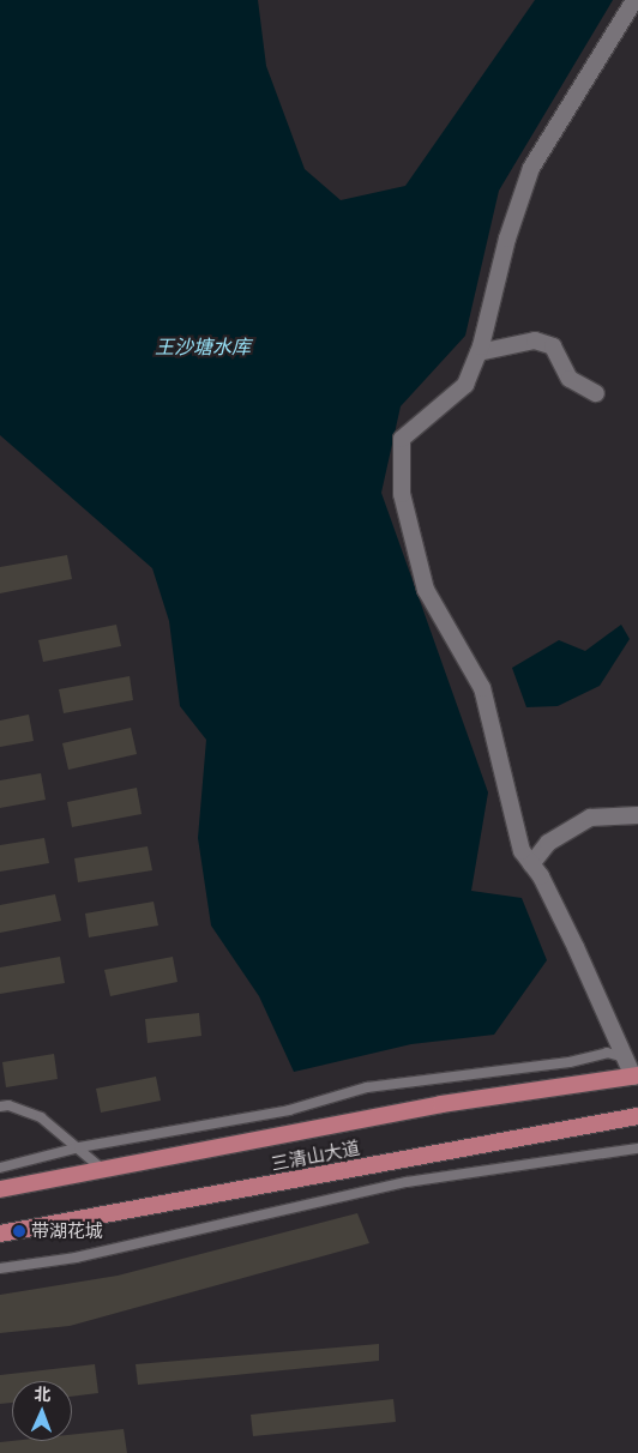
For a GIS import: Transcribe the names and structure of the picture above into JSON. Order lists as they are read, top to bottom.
{
  "streets": {
    "highway": ["三清山大道"]
  },
  "water": ["王沙塘水库"],
  "places": ["带湖花城"],
  "north": "top"
}
